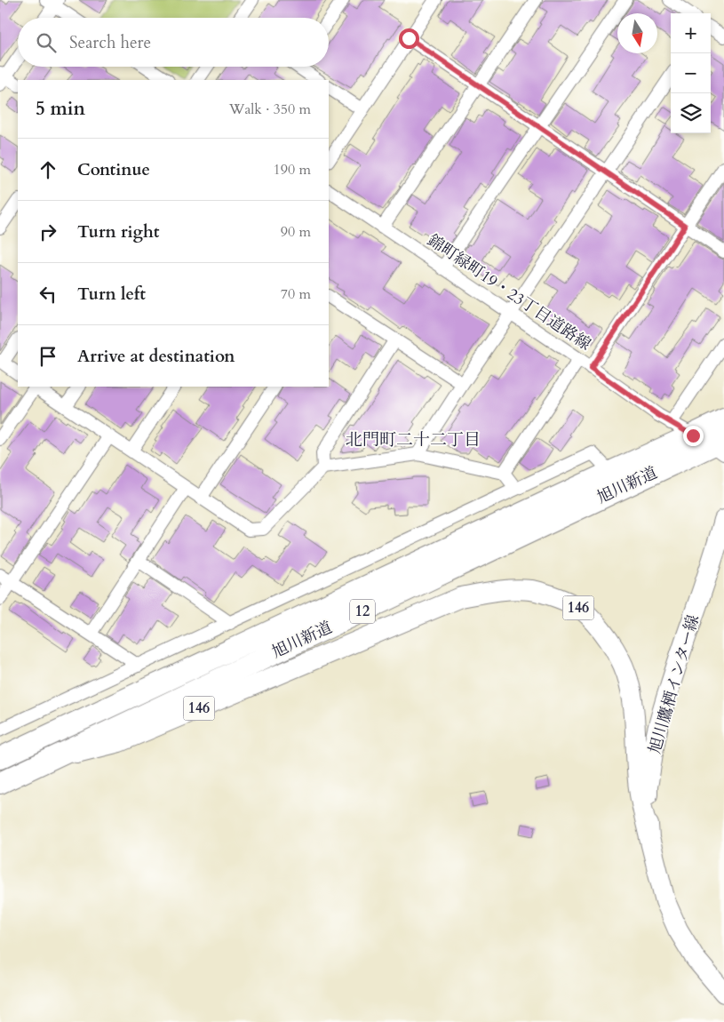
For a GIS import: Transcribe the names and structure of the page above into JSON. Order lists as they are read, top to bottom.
{
  "streets": {
    "highway": ["旭川新道", "12"],
    "main road": ["146", "旭川鷹栖インター線"],
    "street": ["錦町緑町19・23丁目道路線"]
  },
  "crossings": [
    ["錦町緑町19・23丁目道路線", "旭川新道"],
    ["旭川新道", "146"],
    ["146", "旭川鷹栖インター線"]
  ],
  "districts": ["北門町二十二丁目"],
  "north": "bottom",
  "page": {
    "map_buttons": ["+", "−"],
    "search": "Search here",
    "heading": ["5 min", "Walk · 350 m"],
    "list": [
      ["Continue", "190 m"],
      ["Turn right", "90 m"],
      ["Turn left", "70 m"],
      "Arrive at destination"
    ]
  }
}
